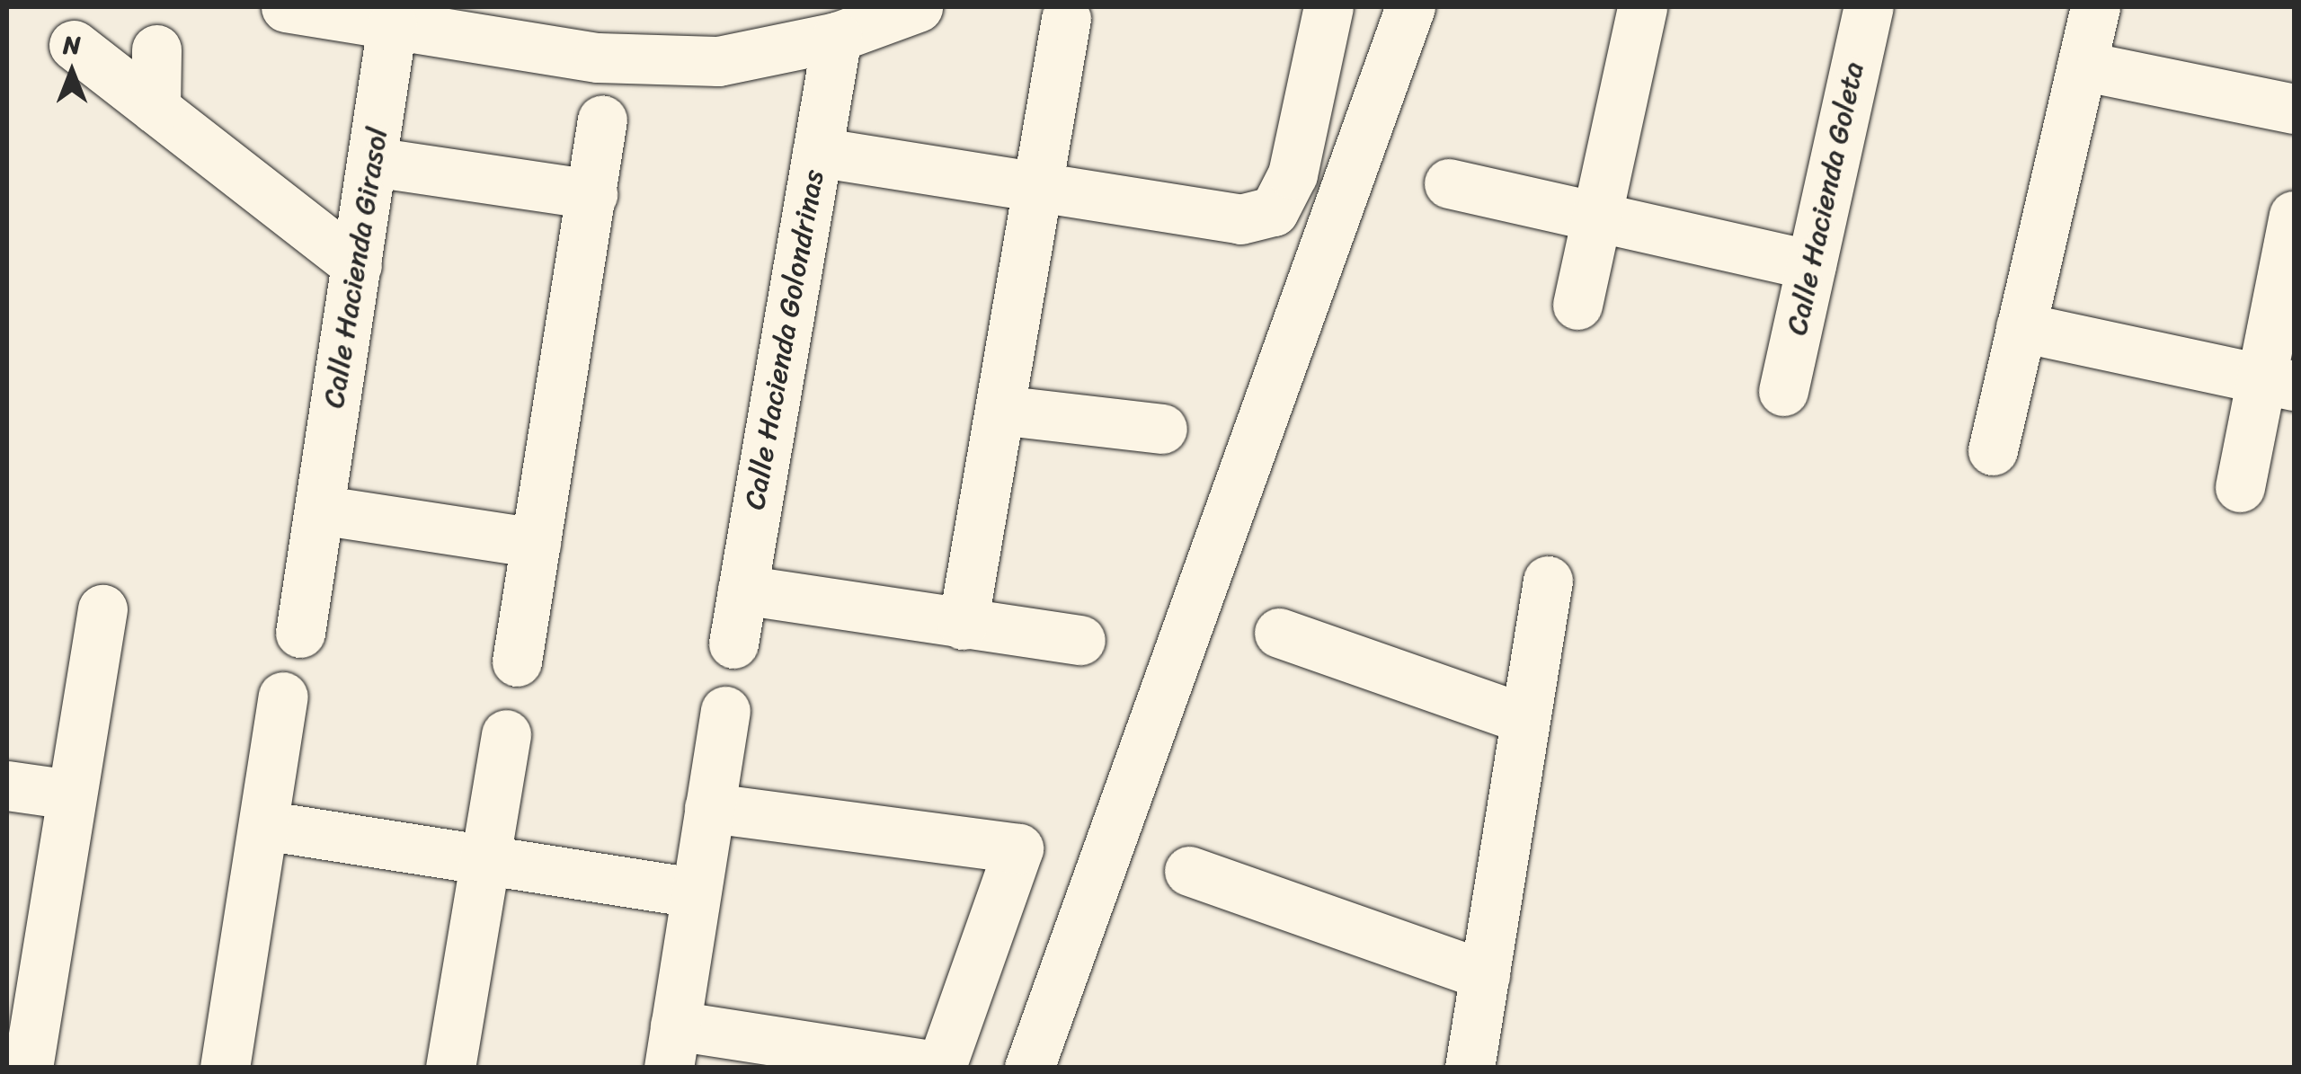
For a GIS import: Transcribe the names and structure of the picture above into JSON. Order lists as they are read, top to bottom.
{
  "streets": {
    "street": ["Calle Hacienda Goleta", "Calle Hacienda Girasol", "Calle Hacienda Golondrinas"]
  },
  "north": "top"
}
